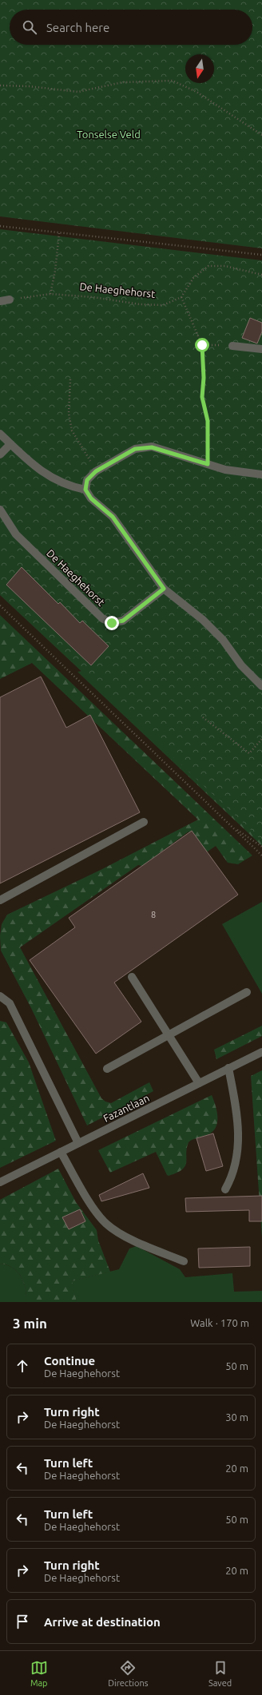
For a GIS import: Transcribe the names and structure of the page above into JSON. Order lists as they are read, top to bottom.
{
  "streets": {
    "street": ["De Haeghehorst", "Fazantlaan"]
  },
  "parks": ["Tonselse Veld"],
  "house_numbers": ["8"],
  "north": "bottom",
  "page": {
    "search": "Search here",
    "heading": ["3 min", "Walk · 170 m"],
    "list": [
      ["Continue", "De Haeghehorst", "50 m"],
      ["Turn right", "De Haeghehorst", "30 m"],
      ["Turn left", "De Haeghehorst", "20 m"],
      ["Turn left", "De Haeghehorst", "50 m"],
      ["Turn right", "De Haeghehorst", "20 m"],
      "Arrive at destination"
    ],
    "nav": ["Map", "Directions", "Saved"]
  }
}
